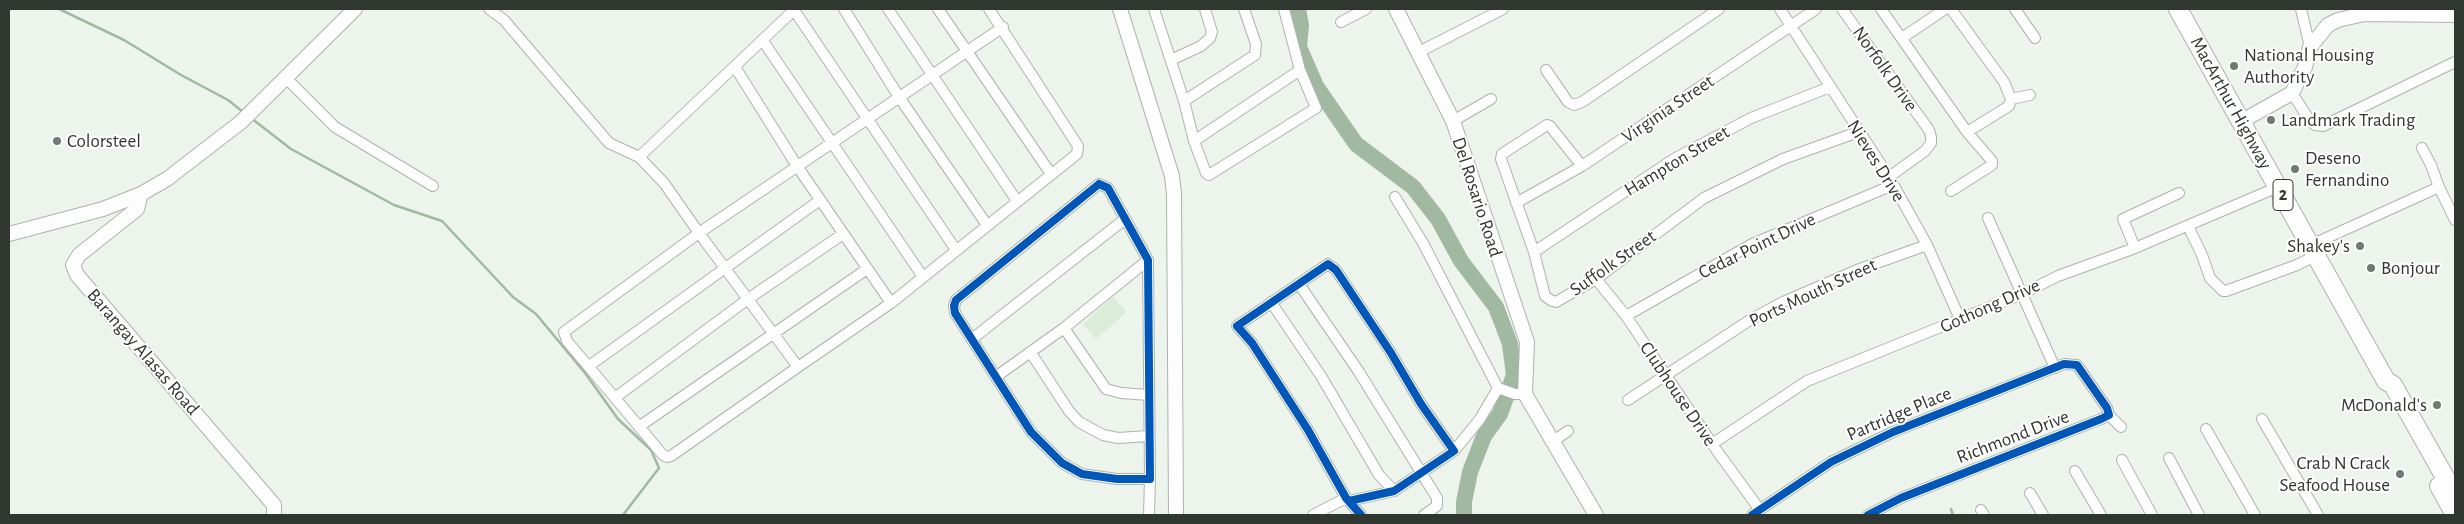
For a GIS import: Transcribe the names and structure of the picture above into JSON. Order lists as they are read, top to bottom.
{
  "streets": {
    "highway": ["MacArthur Highway", "2"],
    "street": [
      "Norfolk Drive",
      "Virginia Street",
      "Hampton Street",
      "Nieves Drive",
      "Del Rosario Road",
      "Cedar Point Drive",
      "Suffolk Street",
      "Ports Mouth Street",
      "Gothong Drive",
      "Barangay Alasas Road",
      "Clubhouse Drive",
      "Partridge Place",
      "Richmond Drive"
    ]
  },
  "crossings": [
    ["Norfolk Drive", "Cedar Point Drive"],
    ["MacArthur Highway", "Gothong Drive"],
    ["Virginia Street", "Nieves Drive"],
    ["Virginia Street", "Suffolk Street"],
    ["Hampton Street", "Nieves Drive"],
    ["Hampton Street", "Suffolk Street"],
    ["Nieves Drive", "Cedar Point Drive"],
    ["Nieves Drive", "Suffolk Street"],
    ["Nieves Drive", "Ports Mouth Street"],
    ["Nieves Drive", "Gothong Drive"],
    ["Cedar Point Drive", "Clubhouse Drive"],
    ["Suffolk Street", "Clubhouse Drive"],
    ["Ports Mouth Street", "Clubhouse Drive"],
    ["Gothong Drive", "Clubhouse Drive"],
    ["Clubhouse Drive", "Partridge Place"],
    ["Partridge Place", "Richmond Drive"]
  ],
  "places": [
    "National Housing Authority",
    "Landmark Trading",
    "Colorsteel",
    "Deseno Fernandino",
    "Shakey's",
    "Bonjour",
    "McDonald's",
    "Crab N Crack Seafood House"
  ]
}
